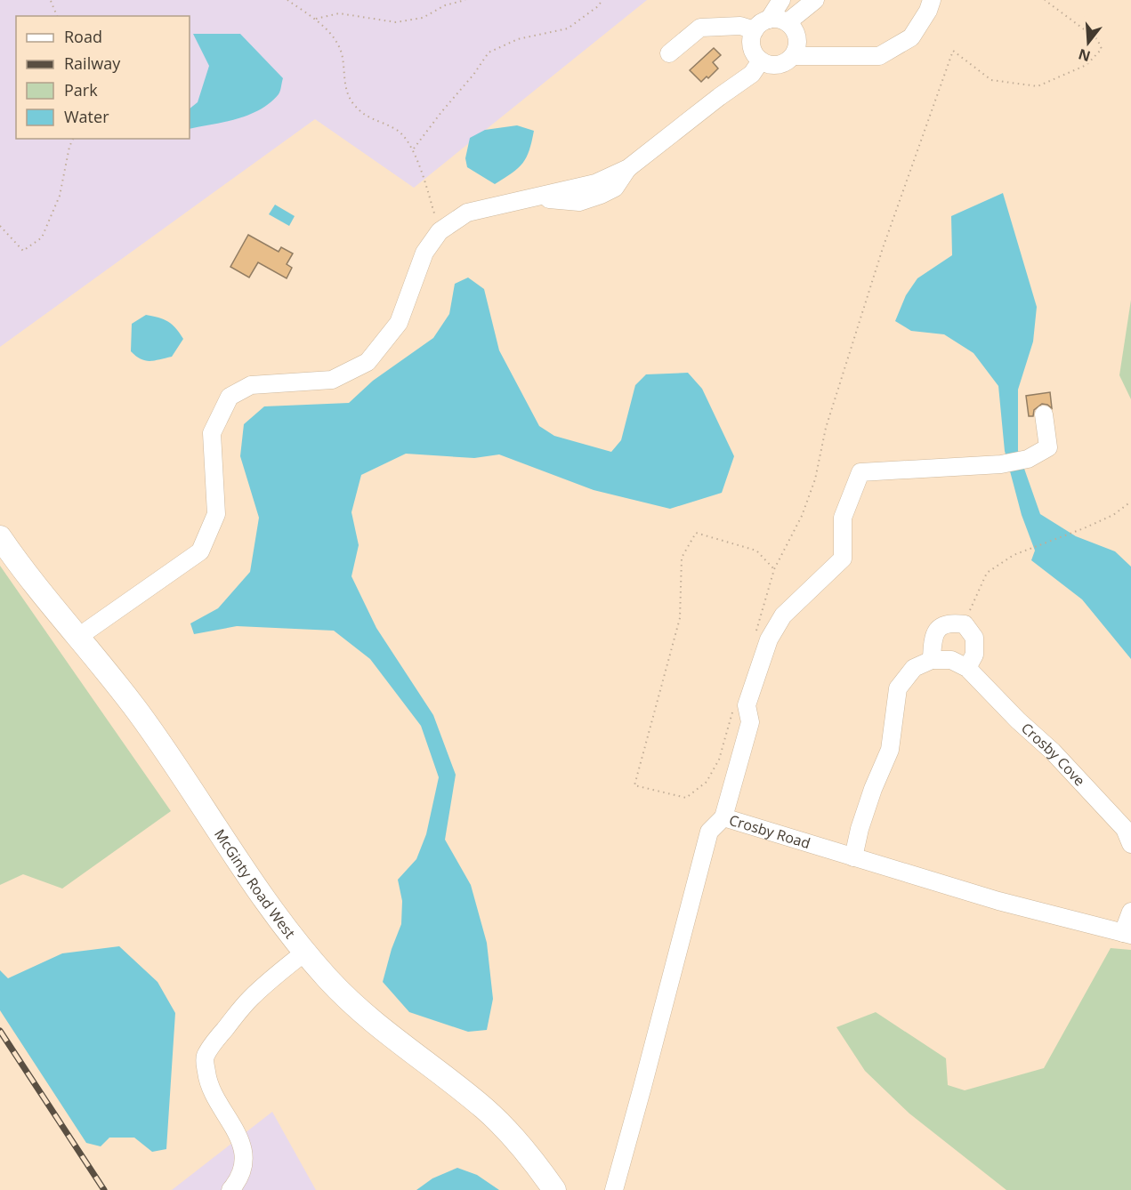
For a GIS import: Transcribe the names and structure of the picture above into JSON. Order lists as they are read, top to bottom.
{
  "streets": {
    "main road": ["McGinty Road West"],
    "street": ["Crosby Cove", "Crosby Road"]
  },
  "legend": [
    "Road",
    "Railway",
    "Park",
    "Water"
  ],
  "north": "bottom"
}
